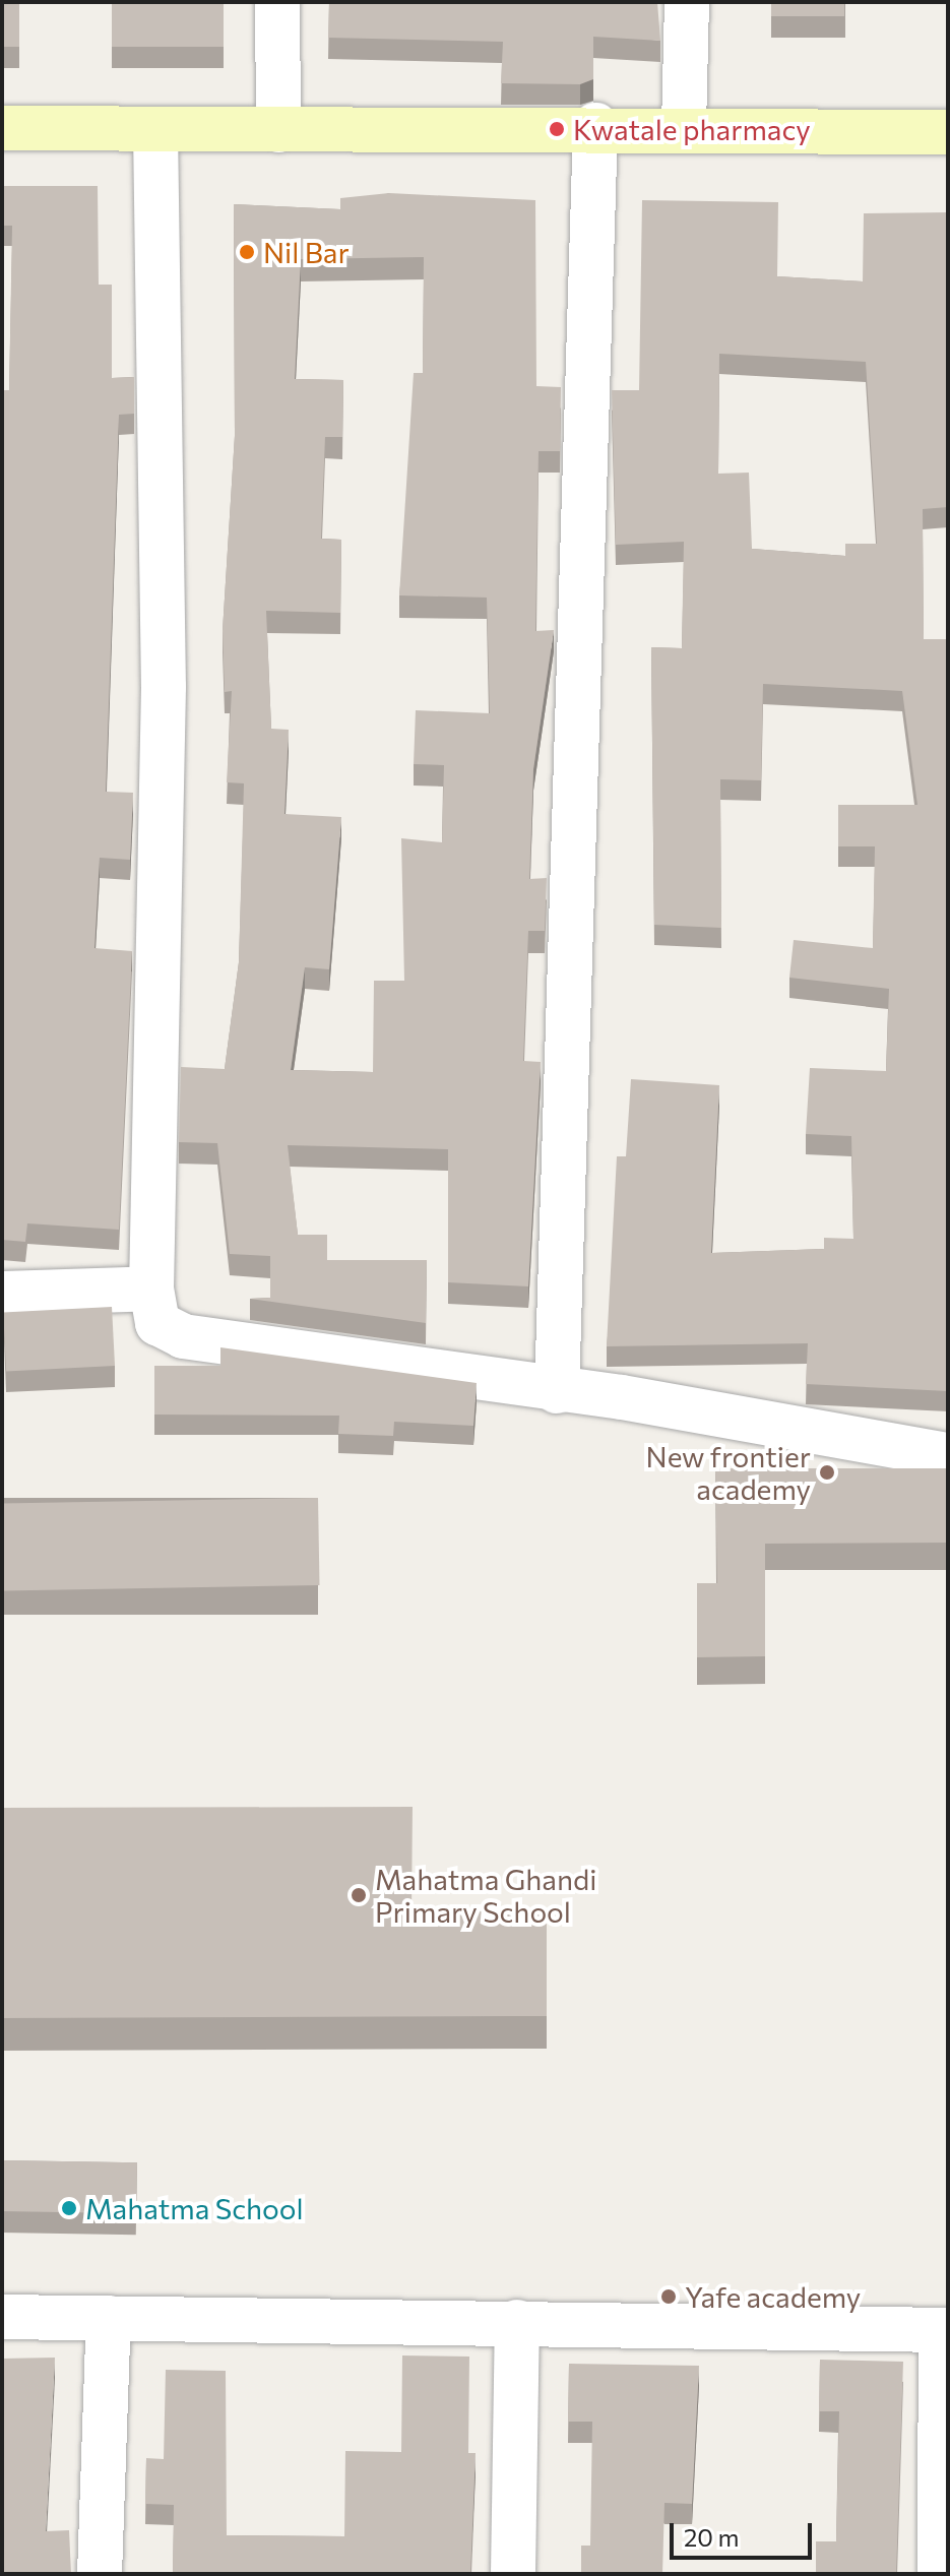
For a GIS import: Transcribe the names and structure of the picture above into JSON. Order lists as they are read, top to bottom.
{
  "places": [
    "Kwatale pharmacy",
    "Nil Bar",
    "New frontier academy",
    "Mahatma Ghandi Primary School",
    "Mahatma School",
    "Yafe academy"
  ],
  "scale_bar": "20 m"
}
